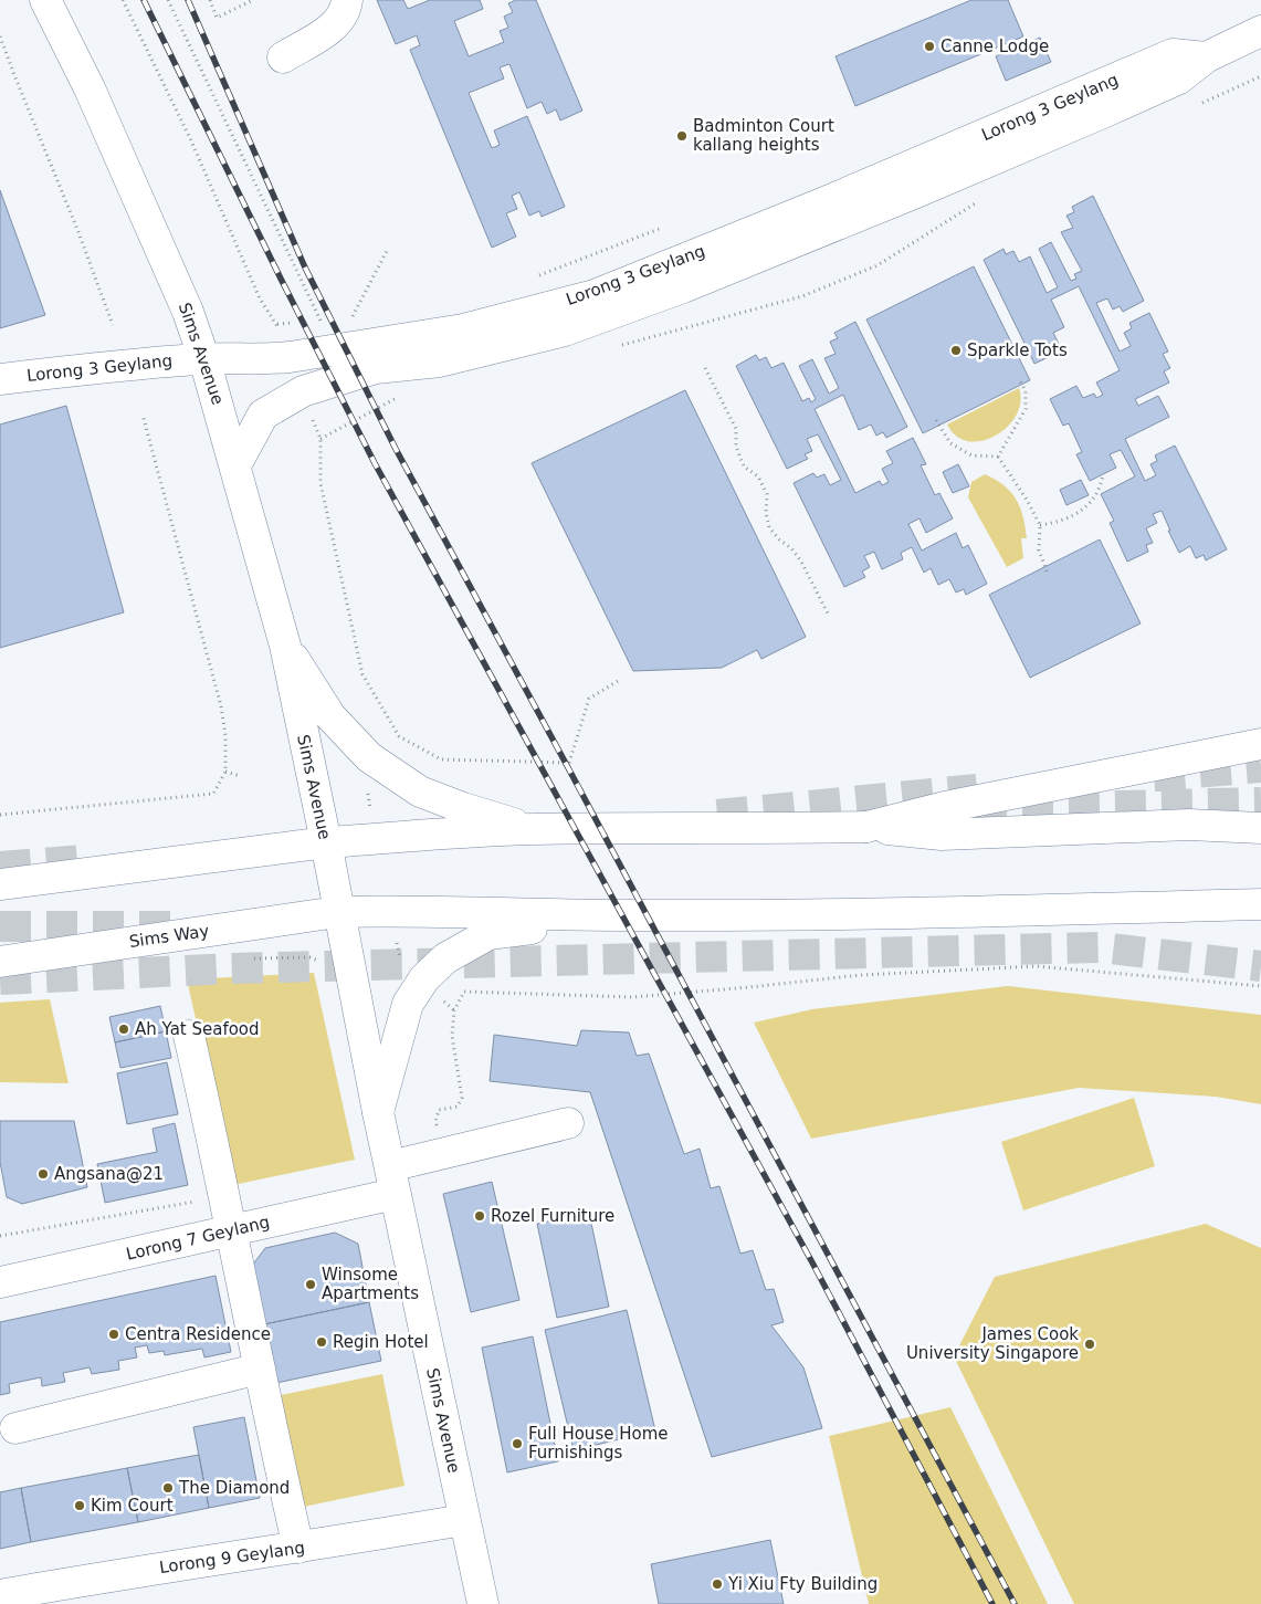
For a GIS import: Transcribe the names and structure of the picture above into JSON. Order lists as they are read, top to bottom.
{
  "streets": {
    "main road": [
      "Lorong 3 Geylang",
      "Sims Avenue",
      "Sims Way",
      "Lorong 7 Geylang",
      "Lorong 9 Geylang"
    ]
  },
  "crossings": [
    ["Lorong 3 Geylang", "Sims Avenue"],
    ["Sims Avenue", "Sims Way"],
    ["Sims Avenue", "Lorong 7 Geylang"],
    ["Sims Avenue", "Lorong 9 Geylang"]
  ],
  "places": [
    "Canne Lodge",
    "Badminton Court kallang heights",
    "Sparkle Tots",
    "Ah Yat Seafood",
    "Angsana@21",
    "Rozel Furniture",
    "Winsome Apartments",
    "Centra Residence",
    "Regin Hotel",
    "James Cook University Singapore",
    "Full House Home Furnishings",
    "The Diamond",
    "Kim Court",
    "Yi Xiu Fty Building"
  ]
}
